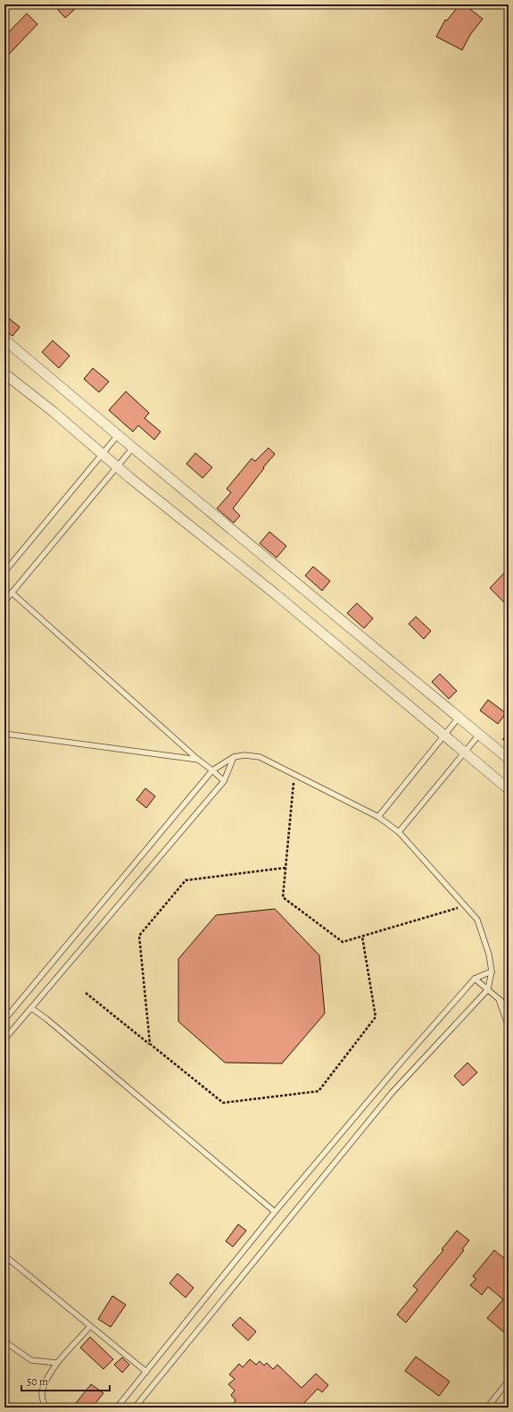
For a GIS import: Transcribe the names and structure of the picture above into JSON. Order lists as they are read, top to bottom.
{
  "scale_bar": "50 m"
}
